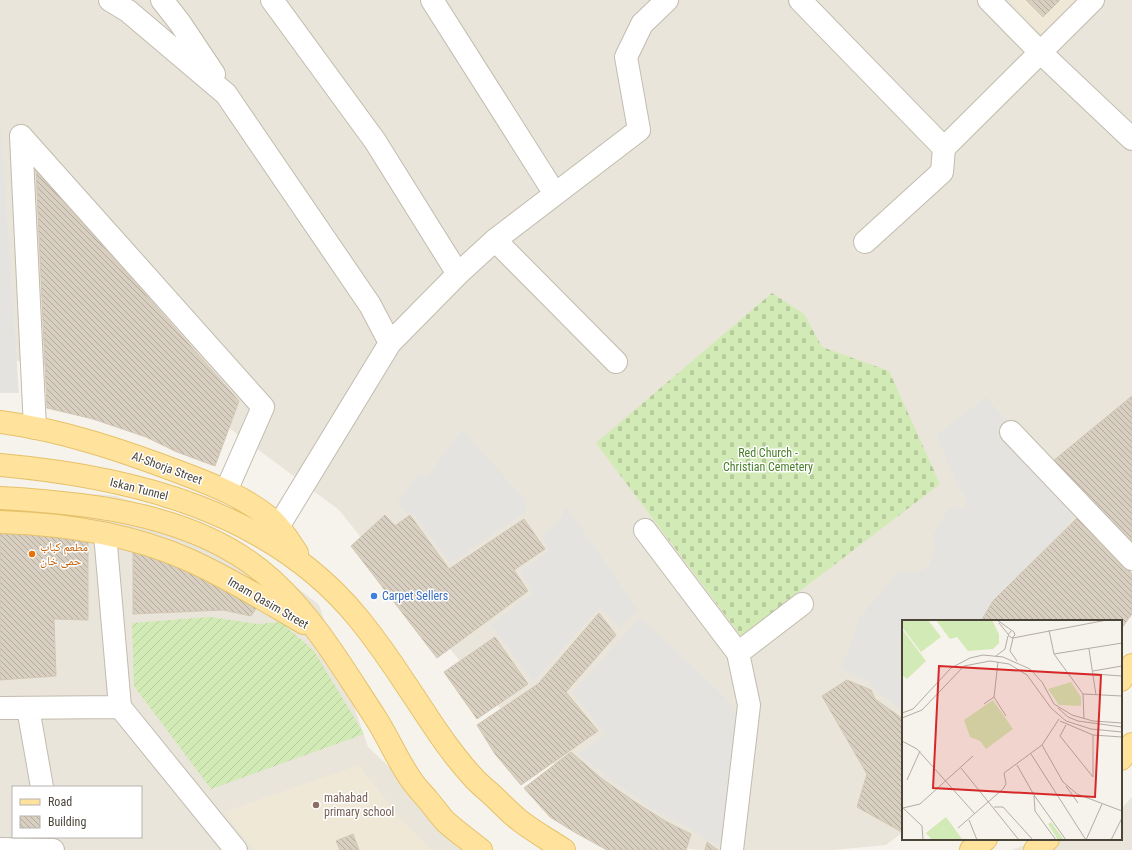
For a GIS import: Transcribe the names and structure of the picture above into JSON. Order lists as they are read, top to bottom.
{
  "streets": {
    "main road": ["Al-Shorja Street", "Iskan Tunnel", "Imam Qasim Street"]
  },
  "crossings": [
    ["Al-Shorja Street", "Iskan Tunnel"]
  ],
  "parks": ["Red Church - Christian Cemetery"],
  "places": ["مطعم كباب حمى خان", "Carpet Sellers", "mahabad primary school"],
  "legend": ["Road", "Building"]
}
